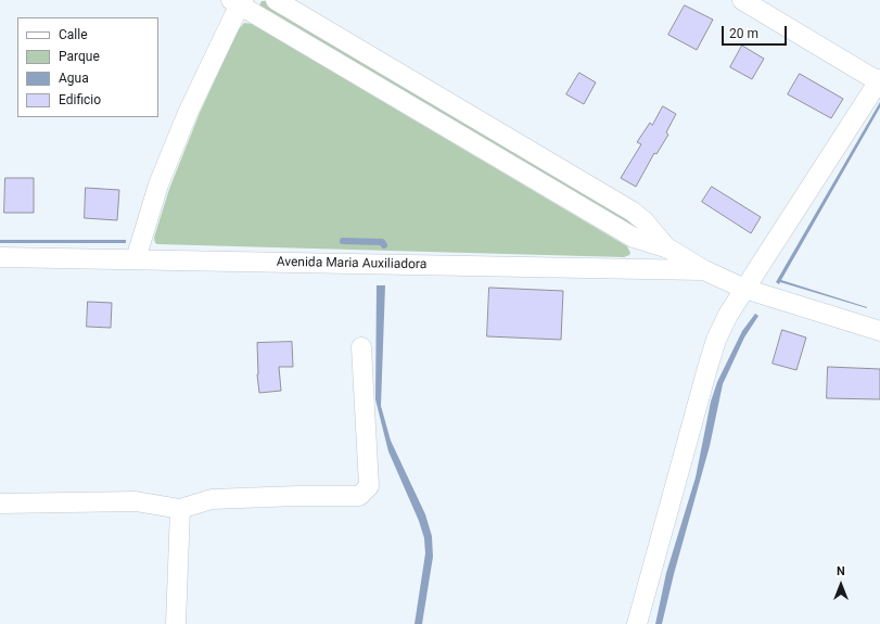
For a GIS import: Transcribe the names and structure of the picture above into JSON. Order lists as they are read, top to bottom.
{
  "streets": {
    "street": ["Avenida Maria Auxiliadora"]
  },
  "legend": [
    "Calle",
    "Parque",
    "Agua",
    "Edificio"
  ],
  "scale_bar": "20 m",
  "north": "top"
}
